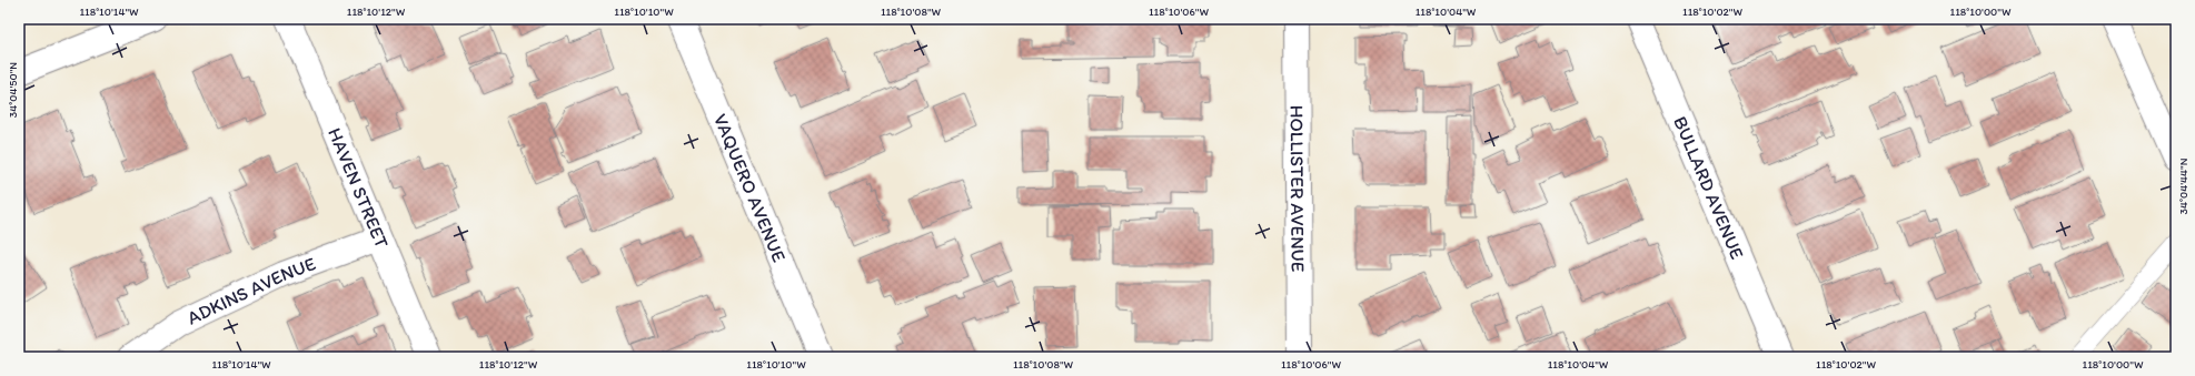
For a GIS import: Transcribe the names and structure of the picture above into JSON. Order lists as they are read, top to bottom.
{
  "streets": {
    "street": [
      "HAVEN STREET",
      "VAQUERO AVENUE",
      "HOLLISTER AVENUE",
      "BULLARD AVENUE",
      "ADKINS AVENUE"
    ]
  },
  "crossings": [
    ["HAVEN STREET", "ADKINS AVENUE"]
  ],
  "coordinates": [
    "118°10'14\"W",
    "118°10'12\"W",
    "118°10'10\"W",
    "118°10'08\"W",
    "118°10'06\"W",
    "118°10'04\"W",
    "118°10'02\"W",
    "118°10'00\"W",
    "34°04'50\"N",
    "34°04'44\"N"
  ]
}
